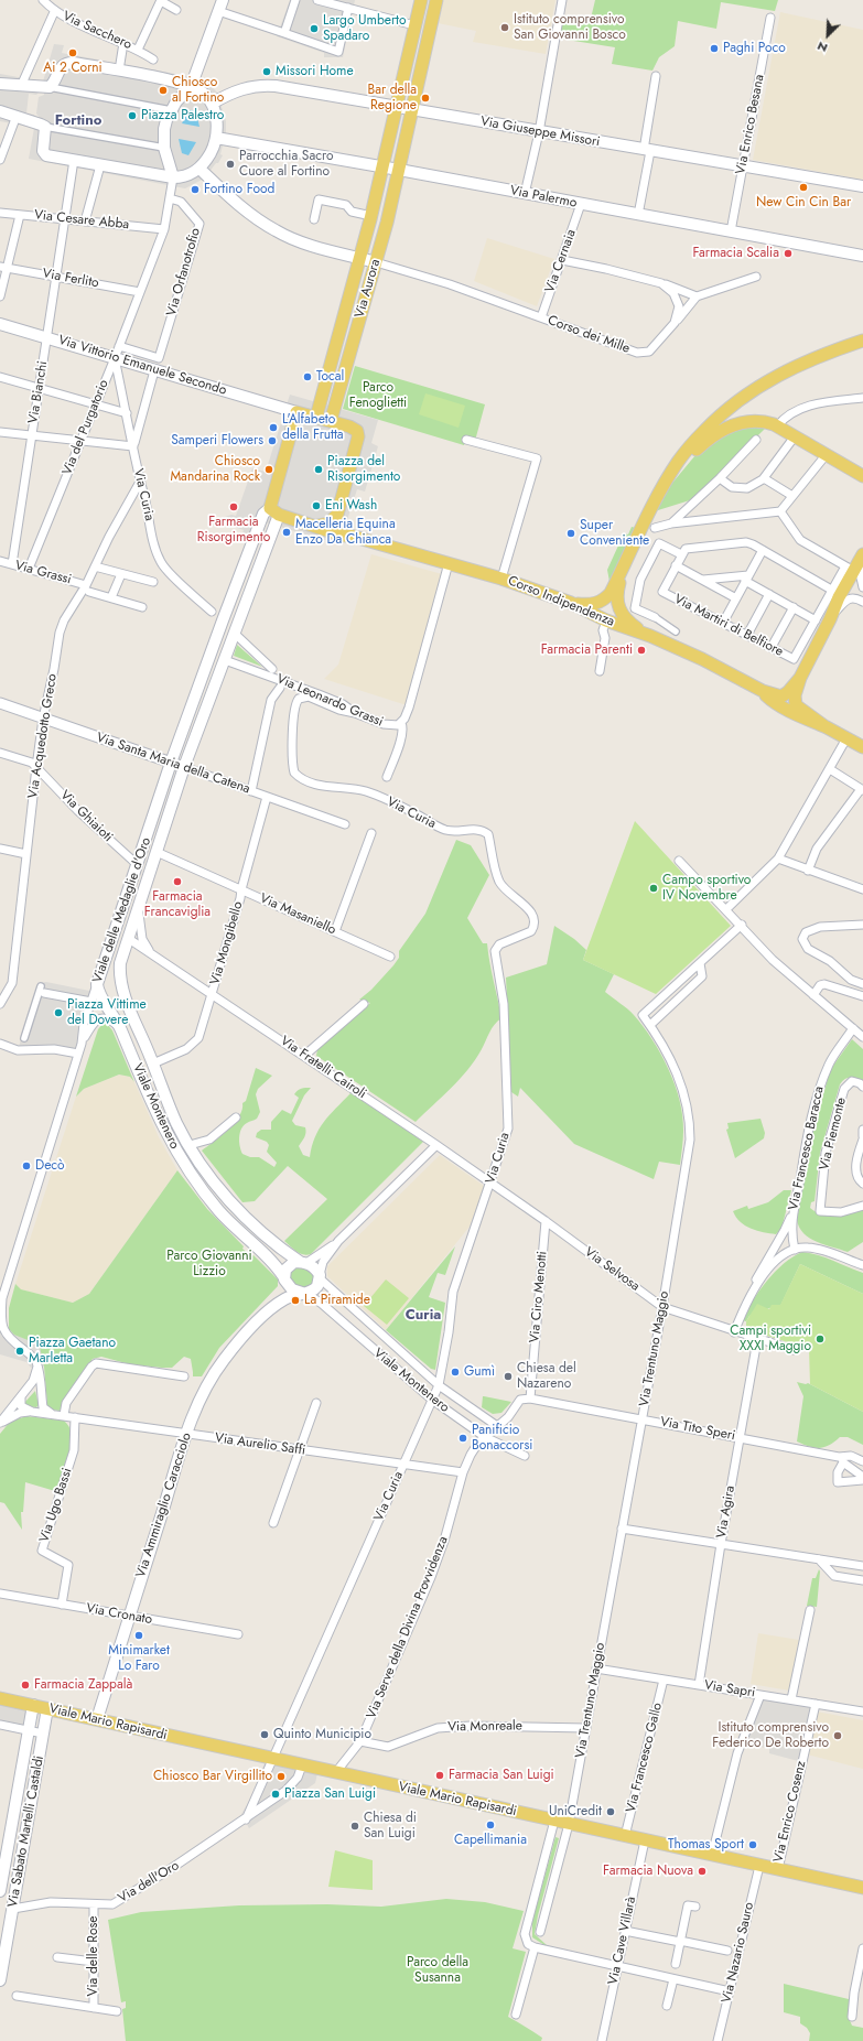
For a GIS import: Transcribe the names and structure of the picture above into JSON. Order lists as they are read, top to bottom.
{
  "streets": {
    "main road": [
      "Via Giuseppe Missori",
      "Via Palermo",
      "Via Aurora",
      "Via Vittorio Emanuele Secondo",
      "Corso Indipendenza",
      "Viale delle Medaglie d'Oro",
      "Viale Montenero",
      "Via Ammiraglio Caracciolo",
      "Viale Mario Rapisardi",
      "Via Sabato Martelli Castaldi"
    ],
    "street": [
      "Via Sacchero",
      "Via Enrico Besana",
      "Via Cesare Abba",
      "Via Cernaia",
      "Via Orfanotrofio",
      "Via Ferlito",
      "Corso dei Mille",
      "Via Bianchi",
      "Via del Purgatorio",
      "Via Curia",
      "Via Grassi",
      "Via Martiri di Belfiore",
      "Via Leonardo Grassi",
      "Via Acquedotto Greco",
      "Via Santa Maria della Catena",
      "Via Ghiaioti",
      "Via Masaniello",
      "Via Mongibello",
      "Via Fratelli Cairoli",
      "Via Piemonte",
      "Via Francesco Baracca",
      "Via Selvosa",
      "Via Ciro Menotti",
      "Via Trentuno Maggio",
      "Via Tito Speri",
      "Via Aurelio Saffi",
      "Via Ugo Bassi",
      "Via Agira",
      "Via Cronato",
      "Via Serve della Divina Provvidenza",
      "Via Sapri",
      "Via Monreale",
      "Via Francesco Gallo",
      "Via Enrico Cosenz",
      "Via dell'Oro",
      "Via Cave Villarà",
      "Via Nazario Sauro",
      "Via delle Rose"
    ]
  },
  "crossings": [
    ["Via Enrico Besana", "Via Giuseppe Missori"],
    ["Via Enrico Besana", "Via Palermo"],
    ["Via Giuseppe Missori", "Via Aurora"],
    ["Via Palermo", "Via Cernaia"],
    ["Via Palermo", "Via Aurora"],
    ["Via Cesare Abba", "Via Bianchi"],
    ["Via Cesare Abba", "Via del Purgatorio"],
    ["Via Cernaia", "Corso dei Mille"],
    ["Via Orfanotrofio", "Via del Purgatorio"],
    ["Via Ferlito", "Via Bianchi"],
    ["Via Ferlito", "Via del Purgatorio"],
    ["Via Aurora", "Corso dei Mille"],
    ["Via Vittorio Emanuele Secondo", "Via Bianchi"],
    ["Via Vittorio Emanuele Secondo", "Via del Purgatorio"],
    ["Via Vittorio Emanuele Secondo", "Via Curia"],
    ["Via Bianchi", "Via Grassi"],
    ["Via del Purgatorio", "Via Curia"],
    ["Via del Purgatorio", "Via Grassi"],
    ["Via Curia", "Via Leonardo Grassi"],
    ["Via Curia", "Via Acquedotto Greco"],
    ["Via Curia", "Via Fratelli Cairoli"],
    ["Via Curia", "Viale Montenero"],
    ["Via Curia", "Via Selvosa"],
    ["Via Curia", "Via Aurelio Saffi"],
    ["Via Curia", "Viale Mario Rapisardi"],
    ["Via Curia", "Via dell'Oro"],
    ["Via Grassi", "Via Acquedotto Greco"],
    ["Corso Indipendenza", "Via Leonardo Grassi"],
    ["Corso Indipendenza", "Viale delle Medaglie d'Oro"],
    ["Via Leonardo Grassi", "Viale delle Medaglie d'Oro"],
    ["Via Acquedotto Greco", "Via Santa Maria della Catena"],
    ["Via Acquedotto Greco", "Via Ghiaioti"],
    ["Via Santa Maria della Catena", "Viale delle Medaglie d'Oro"],
    ["Via Santa Maria della Catena", "Via Mongibello"],
    ["Via Ghiaioti", "Viale delle Medaglie d'Oro"],
    ["Viale delle Medaglie d'Oro", "Via Masaniello"],
    ["Viale delle Medaglie d'Oro", "Via Fratelli Cairoli"],
    ["Viale delle Medaglie d'Oro", "Viale Montenero"],
    ["Via Masaniello", "Via Mongibello"],
    ["Via Mongibello", "Via Fratelli Cairoli"],
    ["Via Mongibello", "Viale Montenero"],
    ["Via Fratelli Cairoli", "Via Selvosa"],
    ["Viale Montenero", "Via Ammiraglio Caracciolo"],
    ["Viale Montenero", "Via Serve della Divina Provvidenza"],
    ["Via Selvosa", "Via Ciro Menotti"],
    ["Via Selvosa", "Via Trentuno Maggio"],
    ["Via Selvosa", "Via Agira"],
    ["Via Ciro Menotti", "Via Tito Speri"],
    ["Via Ciro Menotti", "Via Serve della Divina Provvidenza"],
    ["Via Trentuno Maggio", "Via Tito Speri"],
    ["Via Trentuno Maggio", "Via Sapri"],
    ["Via Trentuno Maggio", "Viale Mario Rapisardi"],
    ["Via Trentuno Maggio", "Via Monreale"],
    ["Via Tito Speri", "Via Agira"],
    ["Via Tito Speri", "Via Serve della Divina Provvidenza"],
    ["Via Aurelio Saffi", "Via Ugo Bassi"],
    ["Via Aurelio Saffi", "Via Ammiraglio Caracciolo"],
    ["Via Aurelio Saffi", "Via Serve della Divina Provvidenza"],
    ["Via Ugo Bassi", "Via Cronato"],
    ["Via Ammiraglio Caracciolo", "Via Cronato"],
    ["Via Ammiraglio Caracciolo", "Viale Mario Rapisardi"],
    ["Via Agira", "Via Sapri"],
    ["Via Serve della Divina Provvidenza", "Viale Mario Rapisardi"],
    ["Via Serve della Divina Provvidenza", "Via Monreale"],
    ["Via Sapri", "Via Francesco Gallo"],
    ["Via Sapri", "Via Enrico Cosenz"],
    ["Viale Mario Rapisardi", "Via Francesco Gallo"],
    ["Viale Mario Rapisardi", "Via Enrico Cosenz"],
    ["Viale Mario Rapisardi", "Via Sabato Martelli Castaldi"],
    ["Viale Mario Rapisardi", "Via dell'Oro"],
    ["Viale Mario Rapisardi", "Via Cave Villarà"],
    ["Viale Mario Rapisardi", "Via Nazario Sauro"],
    ["Via Sabato Martelli Castaldi", "Via dell'Oro"],
    ["Via dell'Oro", "Via delle Rose"]
  ],
  "districts": ["Fortino", "Curia"],
  "parks": ["Parco Fenoglietti", "Parco Giovanni Lizzio", "Parco della Susanna"],
  "places": [
    "Istituto comprensivo San Giovanni Bosco",
    "Largo Umberto Spadaro",
    "Paghi Poco",
    "Ai 2 Corni",
    "Missori Home",
    "Chiosco al Fortino",
    "Bar della Regione",
    "Piazza Palestro",
    "Parrocchia Sacro Cuore al Fortino",
    "New Cin Cin Bar",
    "Fortino Food",
    "Farmacia Scalia",
    "Tocal",
    "L'Alfabeto della Frutta",
    "Samperi Flowers",
    "Chiosco Mandarina Rock",
    "Piazza del Risorgimento",
    "Eni Wash",
    "Farmacia Risorgimento",
    "Macelleria Equina Enzo Da Chianca",
    "Super Conveniente",
    "Farmacia Parenti",
    "Farmacia Francaviglia",
    "Campo sportivo IV Novembre",
    "Piazza Vittime del Dovere",
    "Decò",
    "La Piramide",
    "Campi sportivi XXXI Maggio",
    "Piazza Gaetano Marletta",
    "Gumì",
    "Chiesa del Nazareno",
    "Panificio Bonaccorsi",
    "Minimarket Lo Faro",
    "Farmacia Zappalà",
    "Quinto Municipio",
    "Istituto comprensivo Federico De Roberto",
    "Farmacia San Luigi",
    "Chiosco Bar Virgillito",
    "Piazza San Luigi",
    "UniCredit",
    "Capellimania",
    "Chiesa di San Luigi",
    "Thomas Sport",
    "Farmacia Nuova"
  ],
  "north": "bottom left"
}
